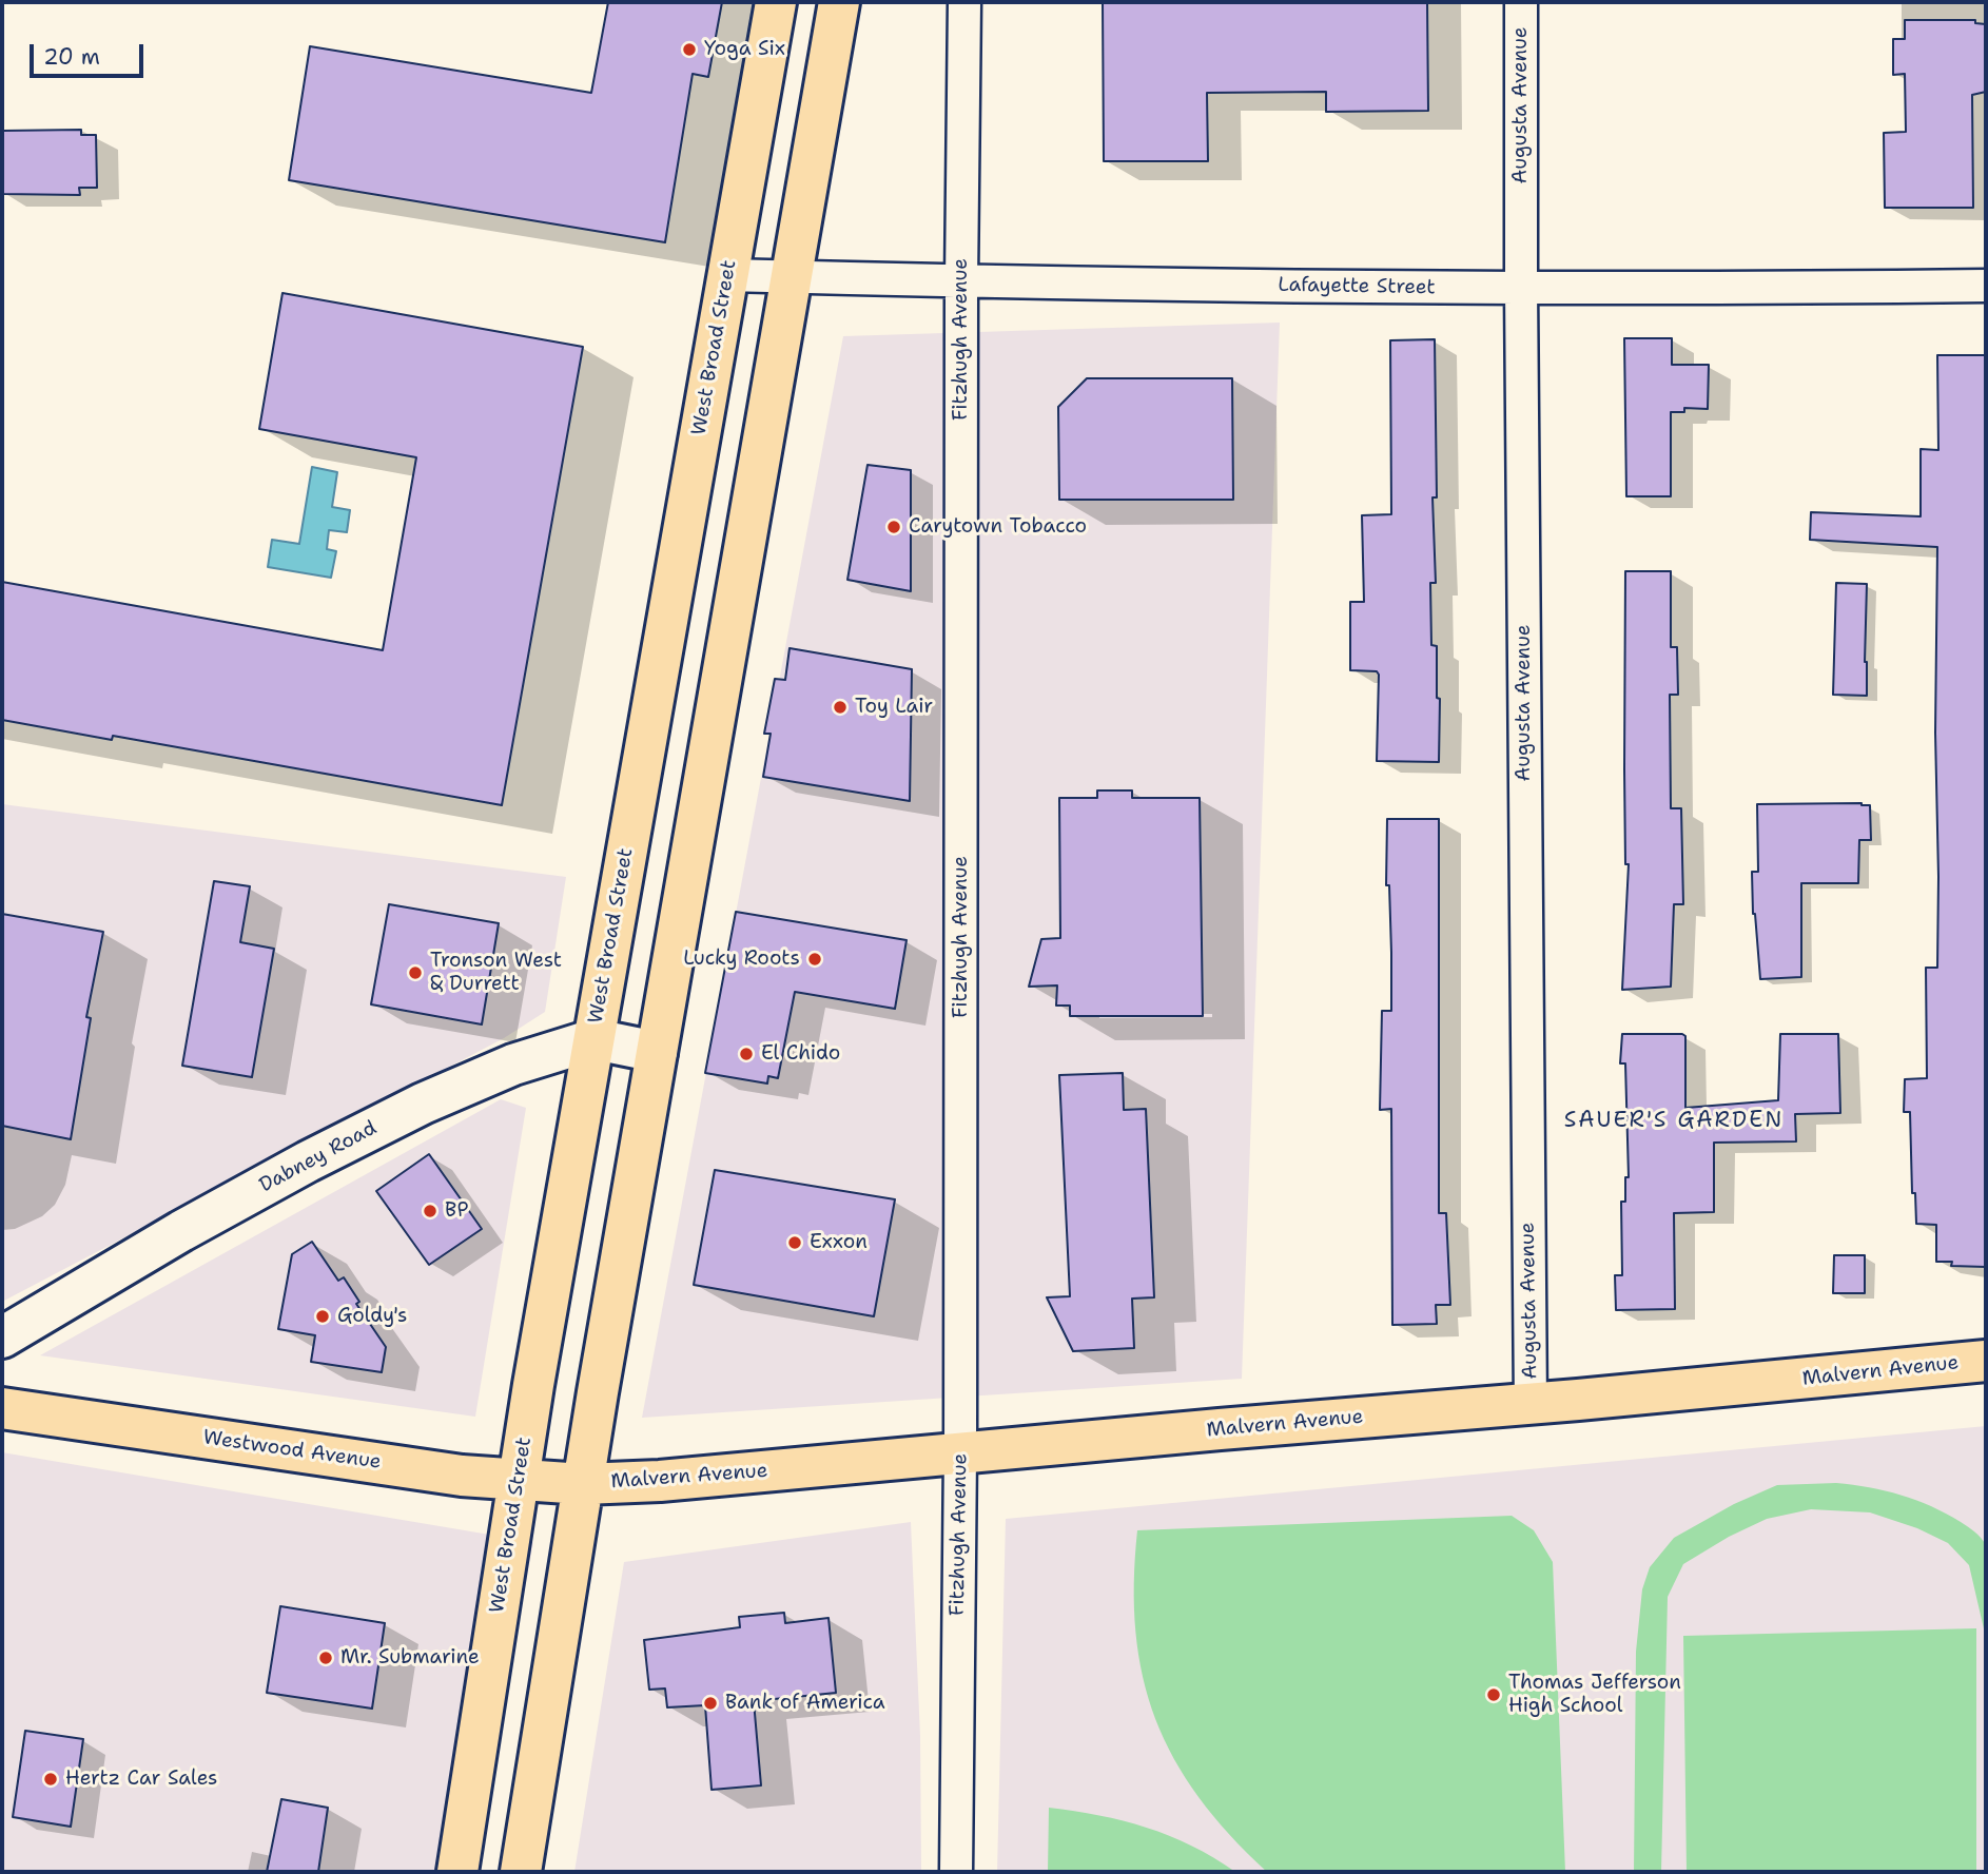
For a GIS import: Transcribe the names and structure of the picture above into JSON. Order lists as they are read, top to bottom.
{
  "streets": {
    "main road": ["West Broad Street", "Malvern Avenue", "Westwood Avenue"],
    "street": [
      "Augusta Avenue",
      "Lafayette Street",
      "Fitzhugh Avenue",
      "Dabney Road"
    ]
  },
  "crossings": [
    ["Augusta Avenue", "Lafayette Street"],
    ["Augusta Avenue", "Malvern Avenue"],
    ["Lafayette Street", "Fitzhugh Avenue"],
    ["Lafayette Street", "West Broad Street"],
    ["Fitzhugh Avenue", "Malvern Avenue"],
    ["West Broad Street", "Dabney Road"],
    ["West Broad Street", "Westwood Avenue"],
    ["Malvern Avenue", "Westwood Avenue"]
  ],
  "districts": ["SAUER'S GARDEN"],
  "places": [
    "Yoga Six",
    "Carytown Tobacco",
    "Toy Lair",
    "Lucky Roots",
    "Tronson West & Durrett",
    "El Chido",
    "BP",
    "Exxon",
    "Goldy's",
    "Mr. Submarine",
    "Thomas Jefferson High School",
    "Bank of America",
    "Hertz Car Sales"
  ],
  "scale_bar": "20 m"
}
